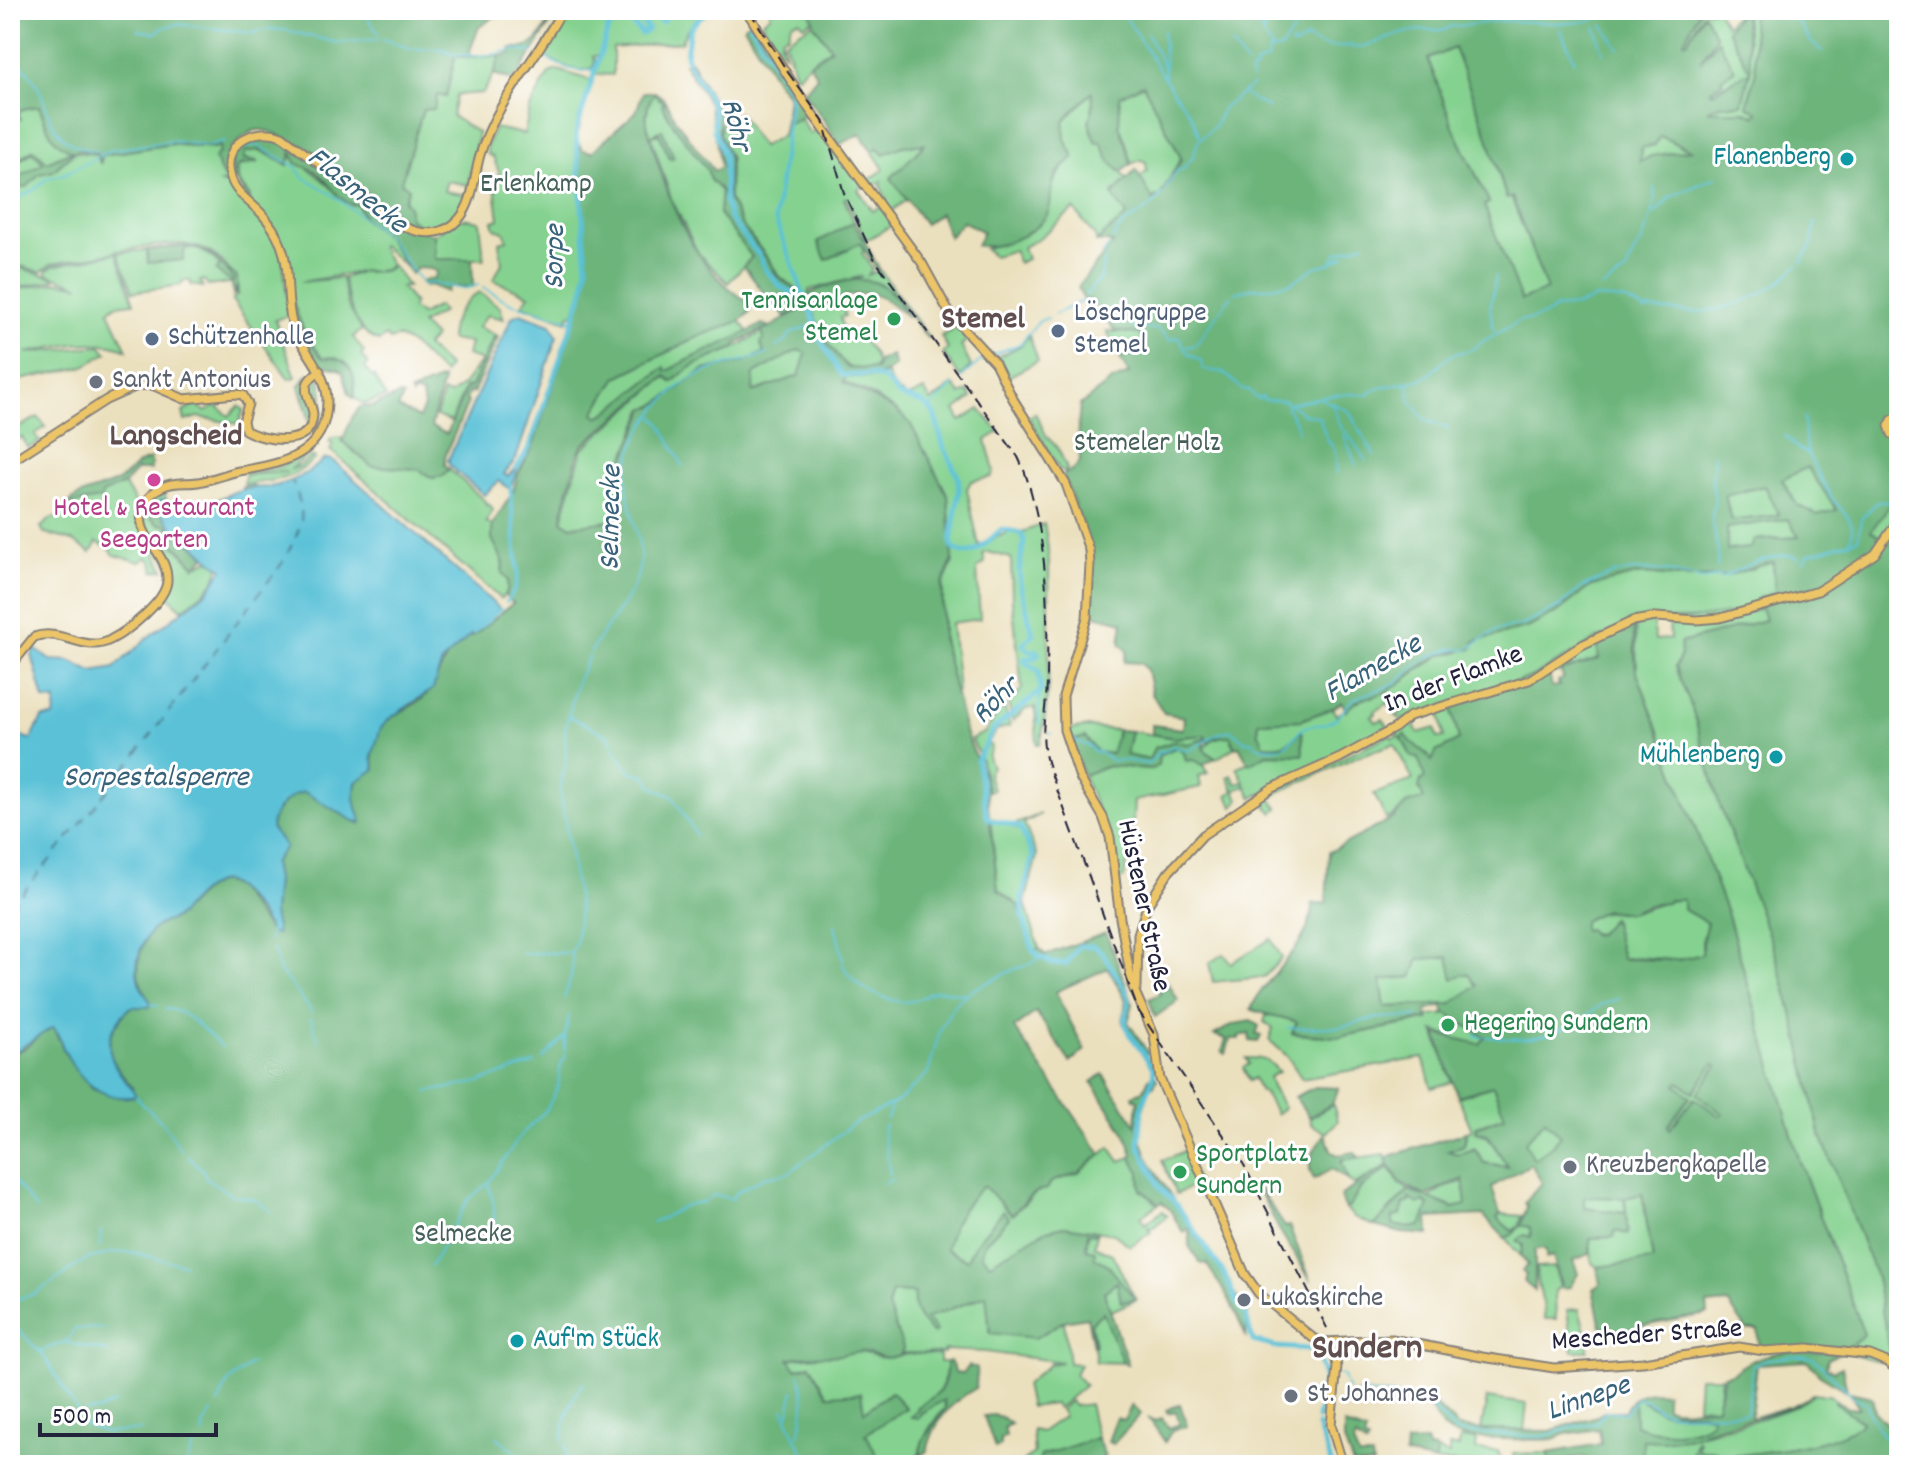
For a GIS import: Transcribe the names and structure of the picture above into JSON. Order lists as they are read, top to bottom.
{
  "streets": {
    "main road": ["In der Flamke", "Hüstener Straße", "Mescheder Straße"]
  },
  "crossings": [
    ["In der Flamke", "Hüstener Straße"],
    ["Hüstener Straße", "Mescheder Straße"]
  ],
  "districts": ["Stemel", "Langscheid", "Sundern"],
  "water": [
    "Röhr",
    "Flasmecke",
    "Sorpe",
    "Selmecke",
    "Flamecke",
    "Sorpestalsperre",
    "Linnepe"
  ],
  "parks": ["Erlenkamp", "Stemeler Holz", "Selmecke"],
  "places": [
    "Flanenberg",
    "Tennisanlage Stemel",
    "Löschgruppe Stemel",
    "Schützenhalle",
    "Sankt Antonius",
    "Hotel & Restaurant Seegarten",
    "Mühlenberg",
    "Hegering Sundern",
    "Kreuzbergkapelle",
    "Sportplatz Sundern",
    "Lukaskirche",
    "Auf'm Stück",
    "St. Johannes"
  ],
  "scale_bar": "500 m"
}
